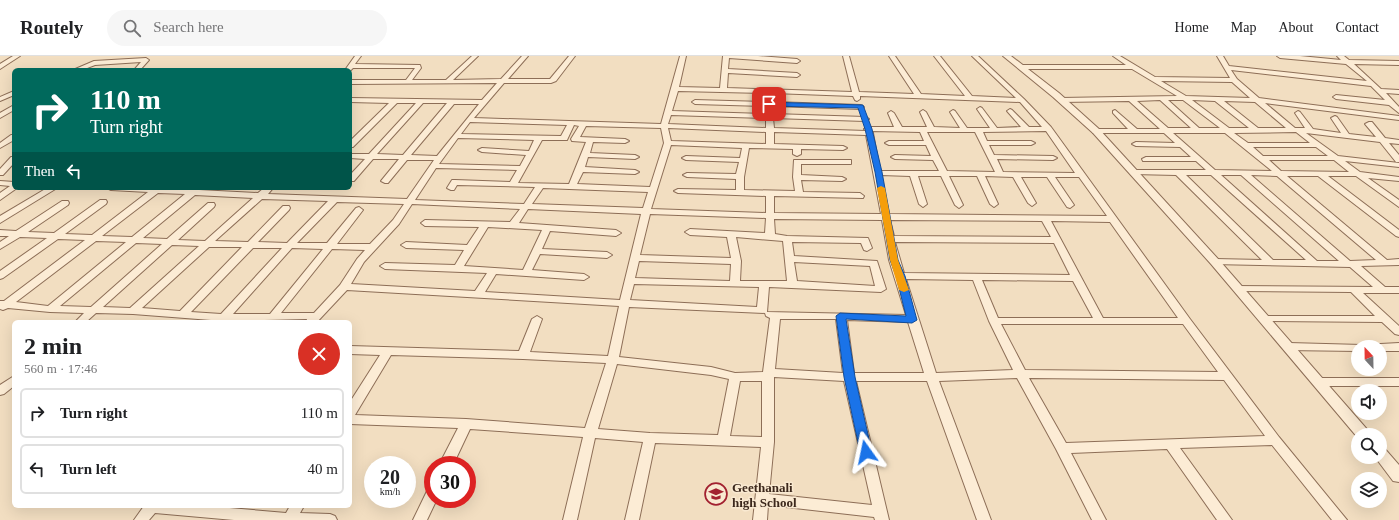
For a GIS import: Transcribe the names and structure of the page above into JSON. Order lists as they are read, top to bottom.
{
  "places": {
    "school or university": ["Geethanali high School"]
  },
  "north": "top",
  "page": {
    "header": "Routely",
    "search": "Search here",
    "nav": [
      "Home",
      "Map",
      "About",
      "Contact"
    ],
    "turn": ["110 m", "Turn right"],
    "then": "Then",
    "heading": ["2 min", "560 m · 17:46"],
    "list": [
      {
        "name": "Turn right",
        "value": "110 m"
      },
      {
        "name": "Turn left",
        "value": "40 m"
      }
    ],
    "speed": "20 km/h",
    "limit": "30"
  }
}
